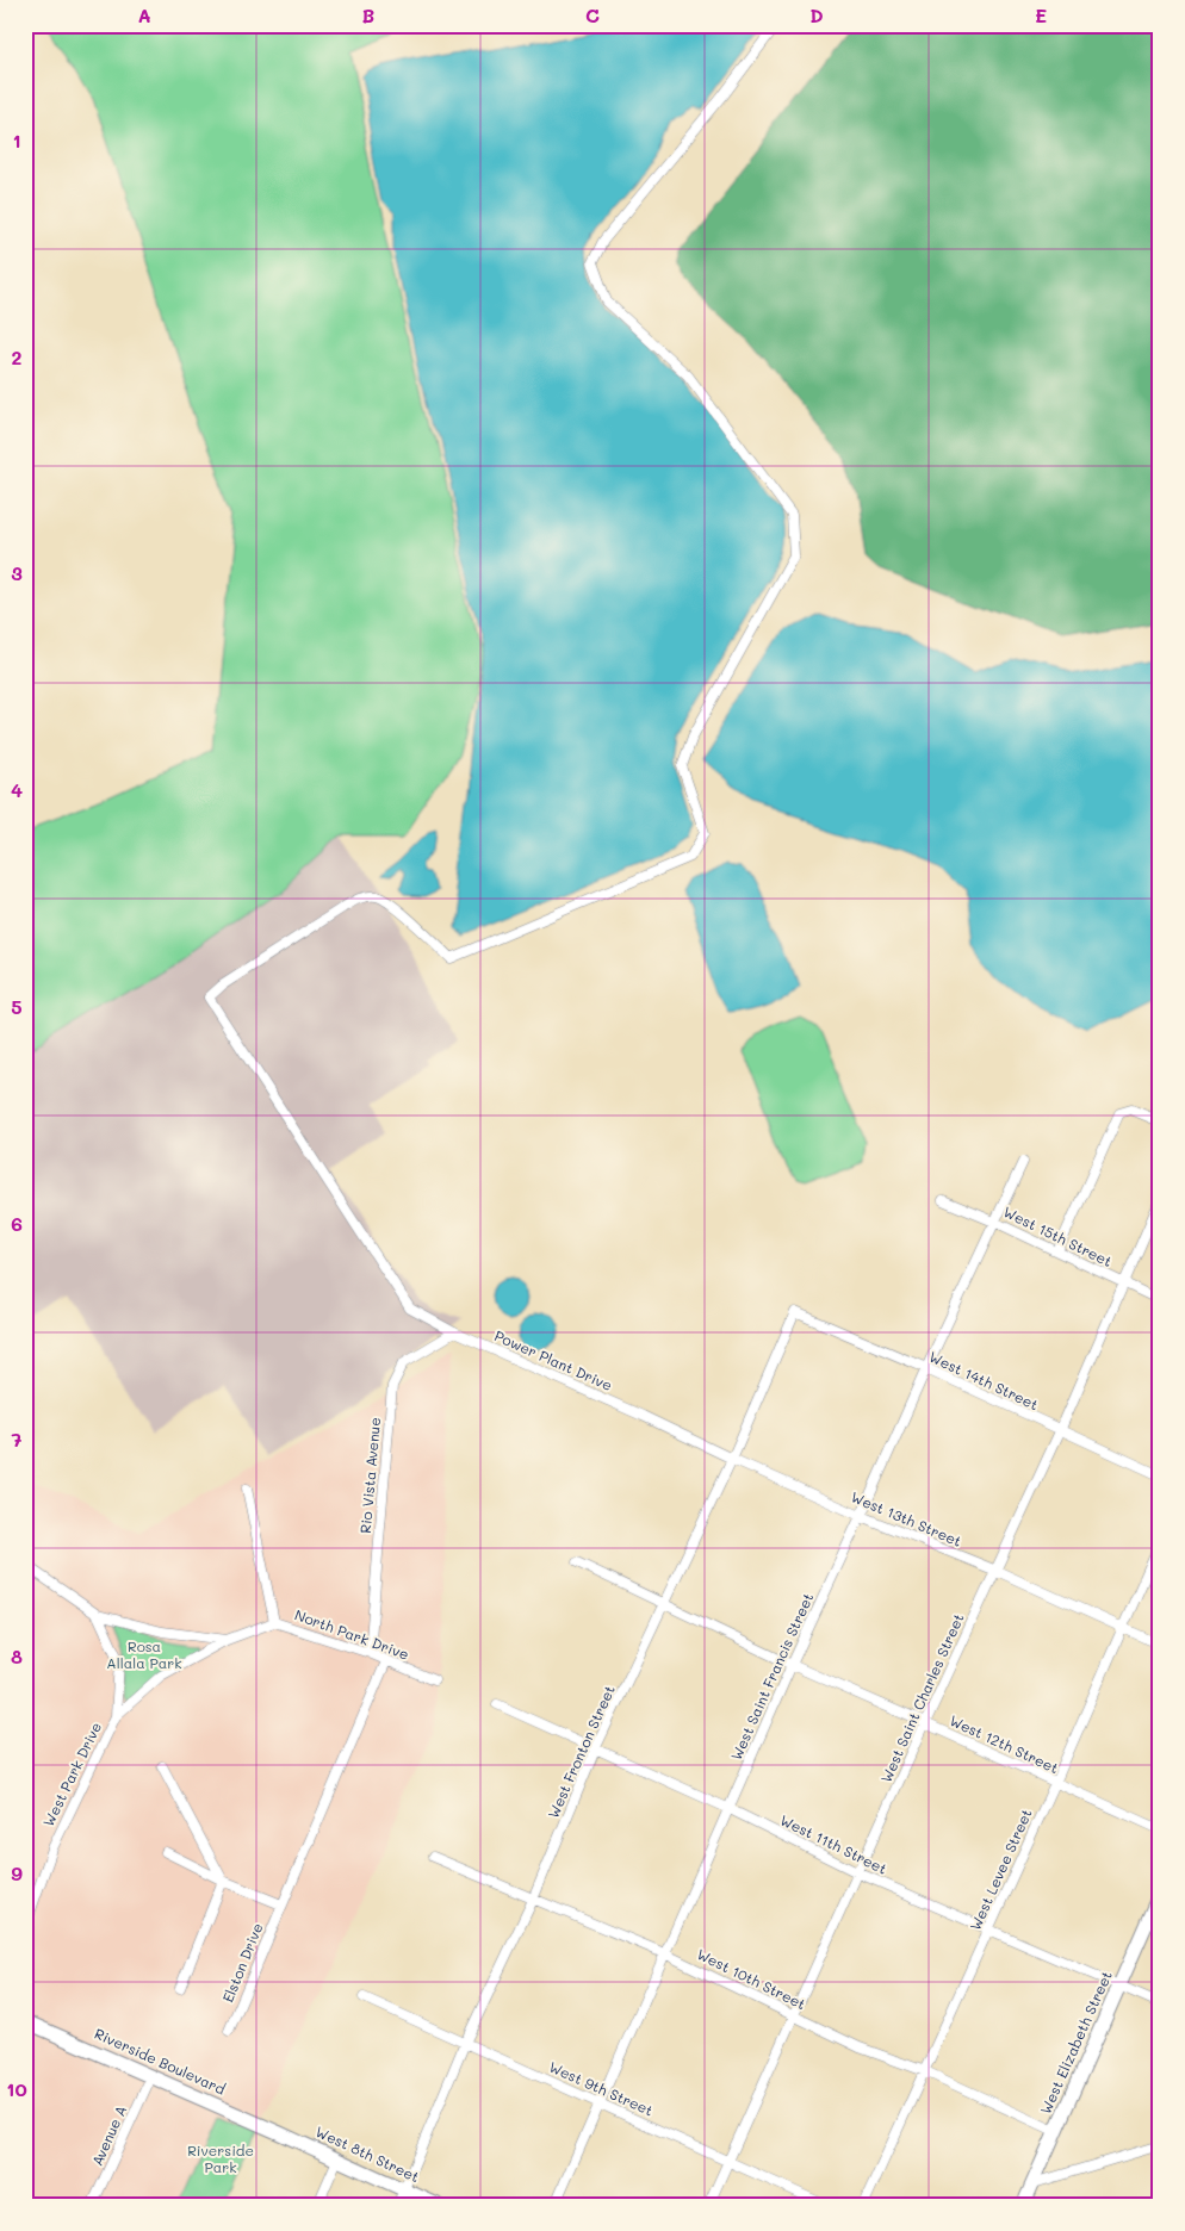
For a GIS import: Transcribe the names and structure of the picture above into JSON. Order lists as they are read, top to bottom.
{
  "streets": {
    "street": [
      "West 15th Street",
      "Power Plant Drive",
      "West 14th Street",
      "Rio Vista Avenue",
      "West 13th Street",
      "North Park Drive",
      "West Saint Francis Street",
      "West Saint Charles Street",
      "West 12th Street",
      "West Fronton Street",
      "West Park Drive",
      "West 11th Street",
      "West Levee Street",
      "Elston Drive",
      "West 10th Street",
      "West Elizabeth Street",
      "Riverside Boulevard",
      "West 9th Street",
      "Avenue A",
      "West 8th Street"
    ]
  },
  "crossings": [
    ["West 15th Street", "West Saint Francis Street"],
    ["West 15th Street", "West Saint Charles Street"],
    ["Power Plant Drive", "Rio Vista Avenue"],
    ["Power Plant Drive", "West 13th Street"],
    ["West 14th Street", "West Saint Francis Street"],
    ["West 14th Street", "West Saint Charles Street"],
    ["West 14th Street", "West Fronton Street"],
    ["Rio Vista Avenue", "North Park Drive"],
    ["West 13th Street", "West Saint Francis Street"],
    ["West 13th Street", "West Saint Charles Street"],
    ["West 13th Street", "West Fronton Street"],
    ["West 13th Street", "West Levee Street"],
    ["North Park Drive", "West Park Drive"],
    ["West Saint Francis Street", "West 12th Street"],
    ["West Saint Francis Street", "West 11th Street"],
    ["West Saint Francis Street", "West 10th Street"],
    ["West Saint Francis Street", "West 9th Street"],
    ["West Saint Charles Street", "West 12th Street"],
    ["West Saint Charles Street", "West 11th Street"],
    ["West Saint Charles Street", "West 10th Street"],
    ["West Saint Charles Street", "West 9th Street"],
    ["West 12th Street", "West Fronton Street"],
    ["West 12th Street", "West Levee Street"],
    ["West Fronton Street", "West 11th Street"],
    ["West Fronton Street", "West 10th Street"],
    ["West Fronton Street", "West 9th Street"],
    ["West Fronton Street", "West 8th Street"],
    ["West 11th Street", "West Levee Street"],
    ["West 11th Street", "West Elizabeth Street"],
    ["West Levee Street", "West 10th Street"],
    ["West 10th Street", "West Elizabeth Street"],
    ["Riverside Boulevard", "Avenue A"],
    ["Riverside Boulevard", "West 8th Street"]
  ],
  "parks": ["Rosa Allala Park", "Riverside Park"],
  "grid": {
    "columns": [
      "A",
      "B",
      "C",
      "D",
      "E"
    ],
    "rows": [
      "1",
      "2",
      "3",
      "4",
      "5",
      "6",
      "7",
      "8",
      "9",
      "10"
    ]
  }
}
